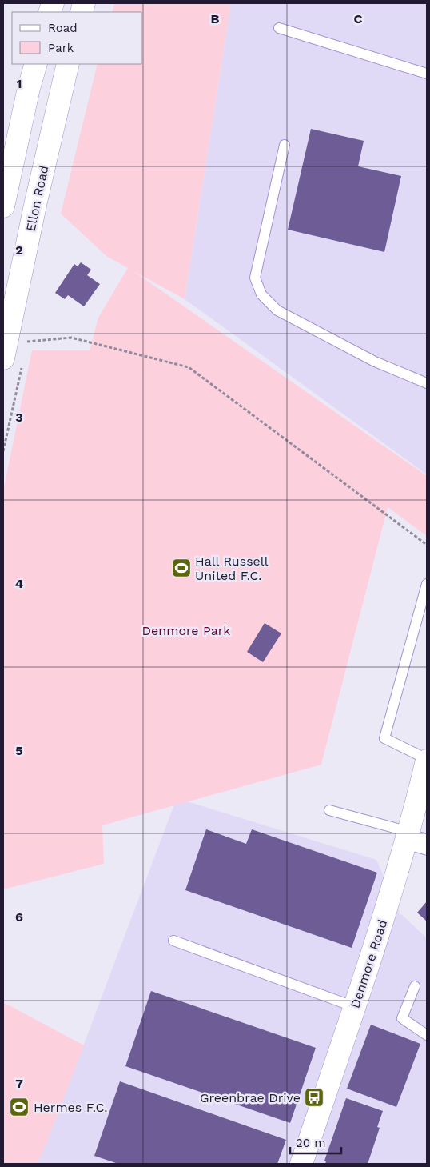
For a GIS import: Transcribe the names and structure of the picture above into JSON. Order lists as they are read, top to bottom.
{
  "streets": {
    "main road": ["Ellon Road", "Denmore Road"]
  },
  "parks": ["Denmore Park"],
  "places": {
    "sports": ["Hall Russell United F.C.", "Hermes F.C."],
    "bus stop": ["Greenbrae Drive"]
  },
  "legend": ["Road", "Park"],
  "scale_bar": "20 m",
  "grid": {
    "columns": ["B", "C"],
    "rows": [
      "1",
      "2",
      "3",
      "4",
      "5",
      "6",
      "7"
    ]
  }
}
